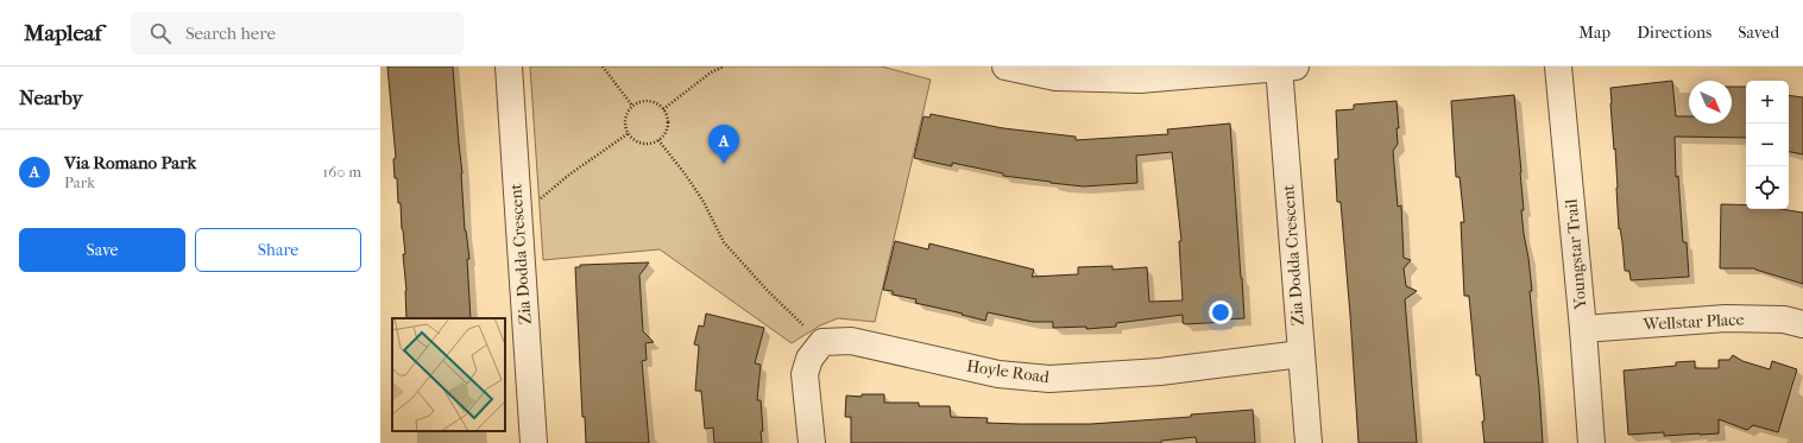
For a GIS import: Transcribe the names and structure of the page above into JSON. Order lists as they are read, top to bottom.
{
  "streets": {
    "street": [
      "Zia Dodda Crescent",
      "Youngstar Trail",
      "Wellstar Place",
      "Hoyle Road"
    ]
  },
  "crossings": [
    ["Zia Dodda Crescent", "Hoyle Road"],
    ["Youngstar Trail", "Wellstar Place"]
  ],
  "north": "bottom right",
  "page": {
    "header": "Mapleaf",
    "search": "Search here",
    "nav": ["Map", "Directions", "Saved"],
    "heading": "Nearby",
    "map_buttons": ["+", "−"],
    "pins": "A",
    "list": [
      {
        "mark": "A",
        "name": "Via Romano Park",
        "note": "Park",
        "value": "160 m"
      }
    ],
    "buttons": ["Save", "Share"]
  }
}
